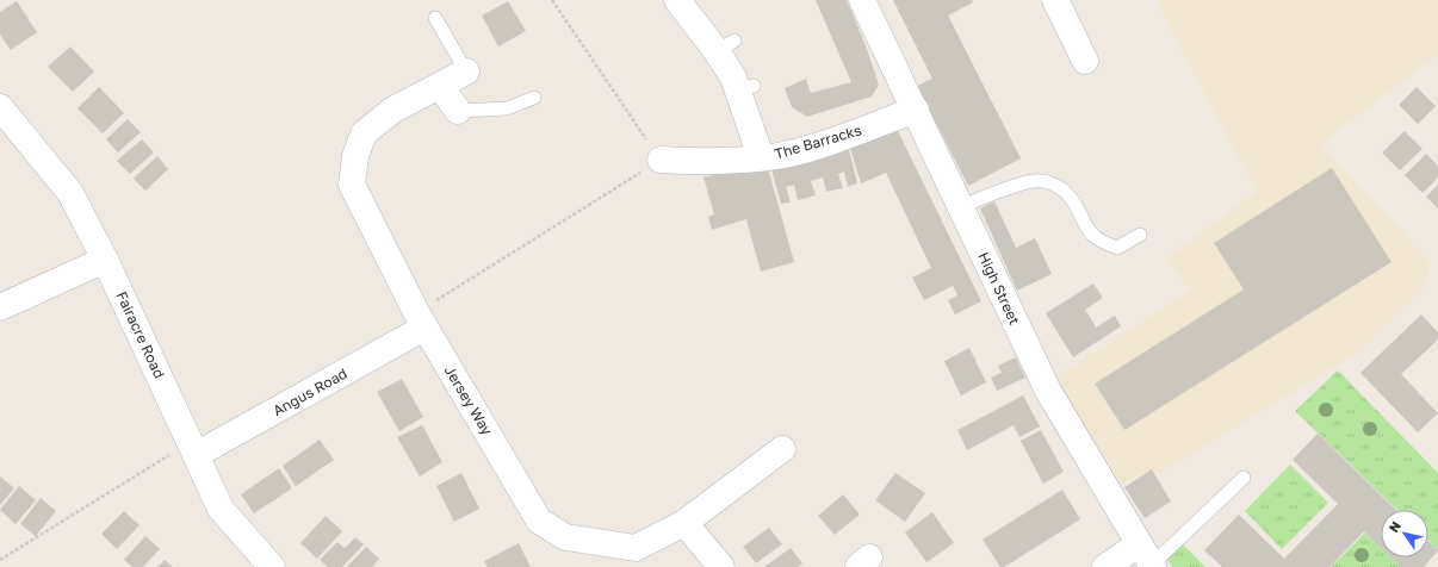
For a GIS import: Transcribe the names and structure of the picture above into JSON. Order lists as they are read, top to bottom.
{
  "streets": {
    "street": [
      "The Barracks",
      "High Street",
      "Fairacre Road",
      "Angus Road",
      "Jersey Way"
    ]
  },
  "crossings": [
    ["The Barracks", "High Street"],
    ["Fairacre Road", "Angus Road"],
    ["Angus Road", "Jersey Way"]
  ],
  "north": "top left"
}
